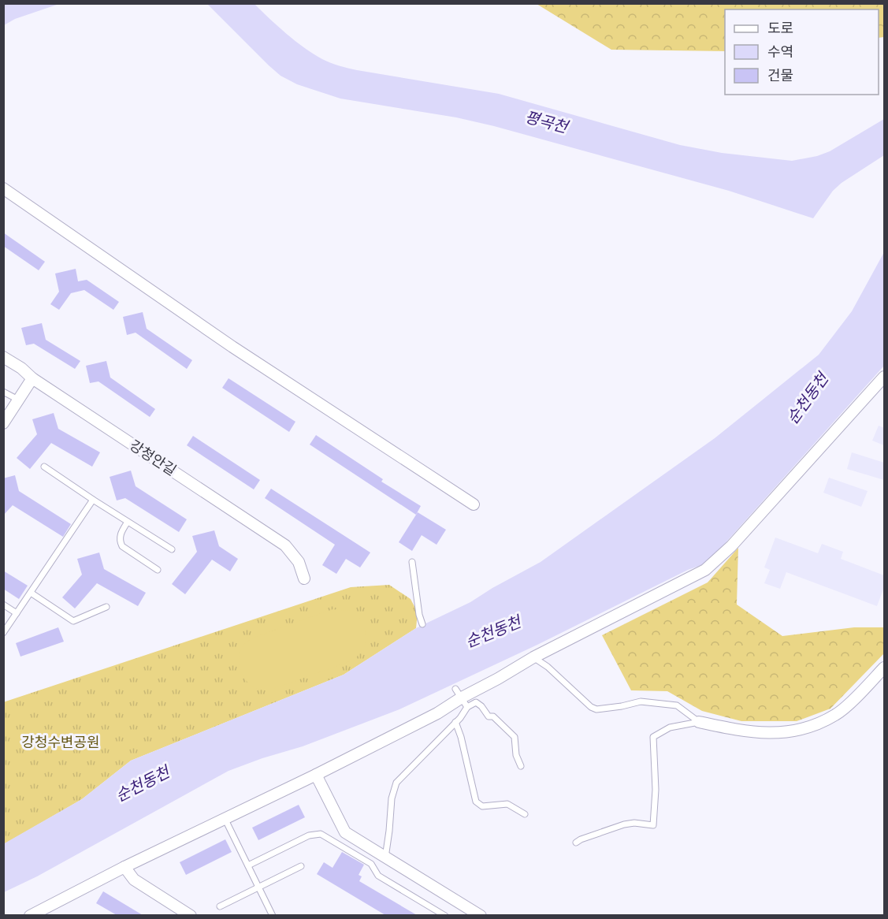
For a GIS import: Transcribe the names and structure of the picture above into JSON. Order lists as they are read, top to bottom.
{
  "streets": {
    "street": ["강청안길"]
  },
  "water": ["평곡천", "순천동천"],
  "parks": ["강청수변공원"],
  "legend": ["도로", "수역", "건물"]
}
